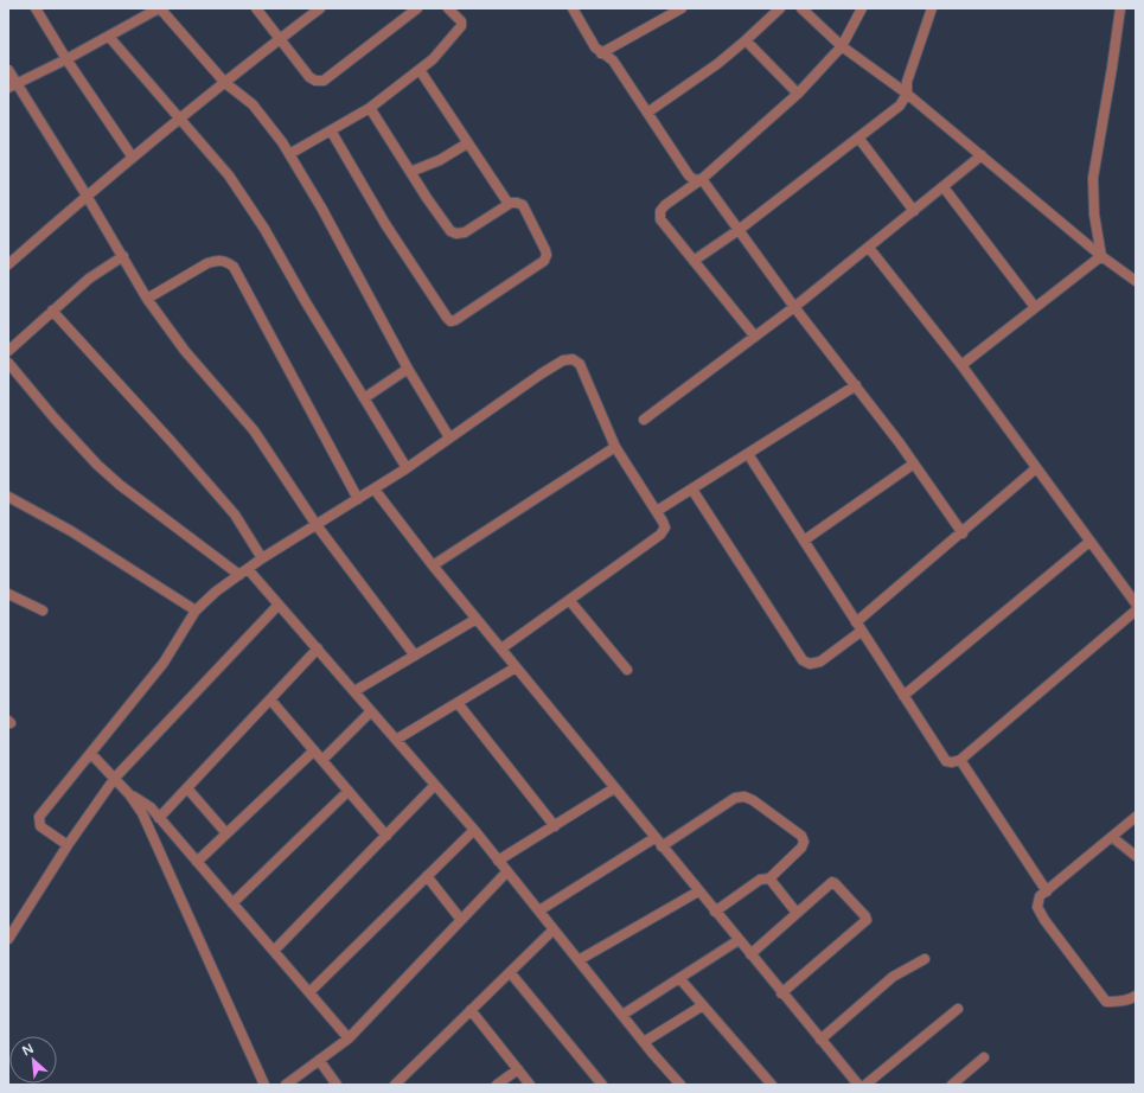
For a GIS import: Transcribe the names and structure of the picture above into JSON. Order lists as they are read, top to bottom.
{
  "north": "top left"
}
